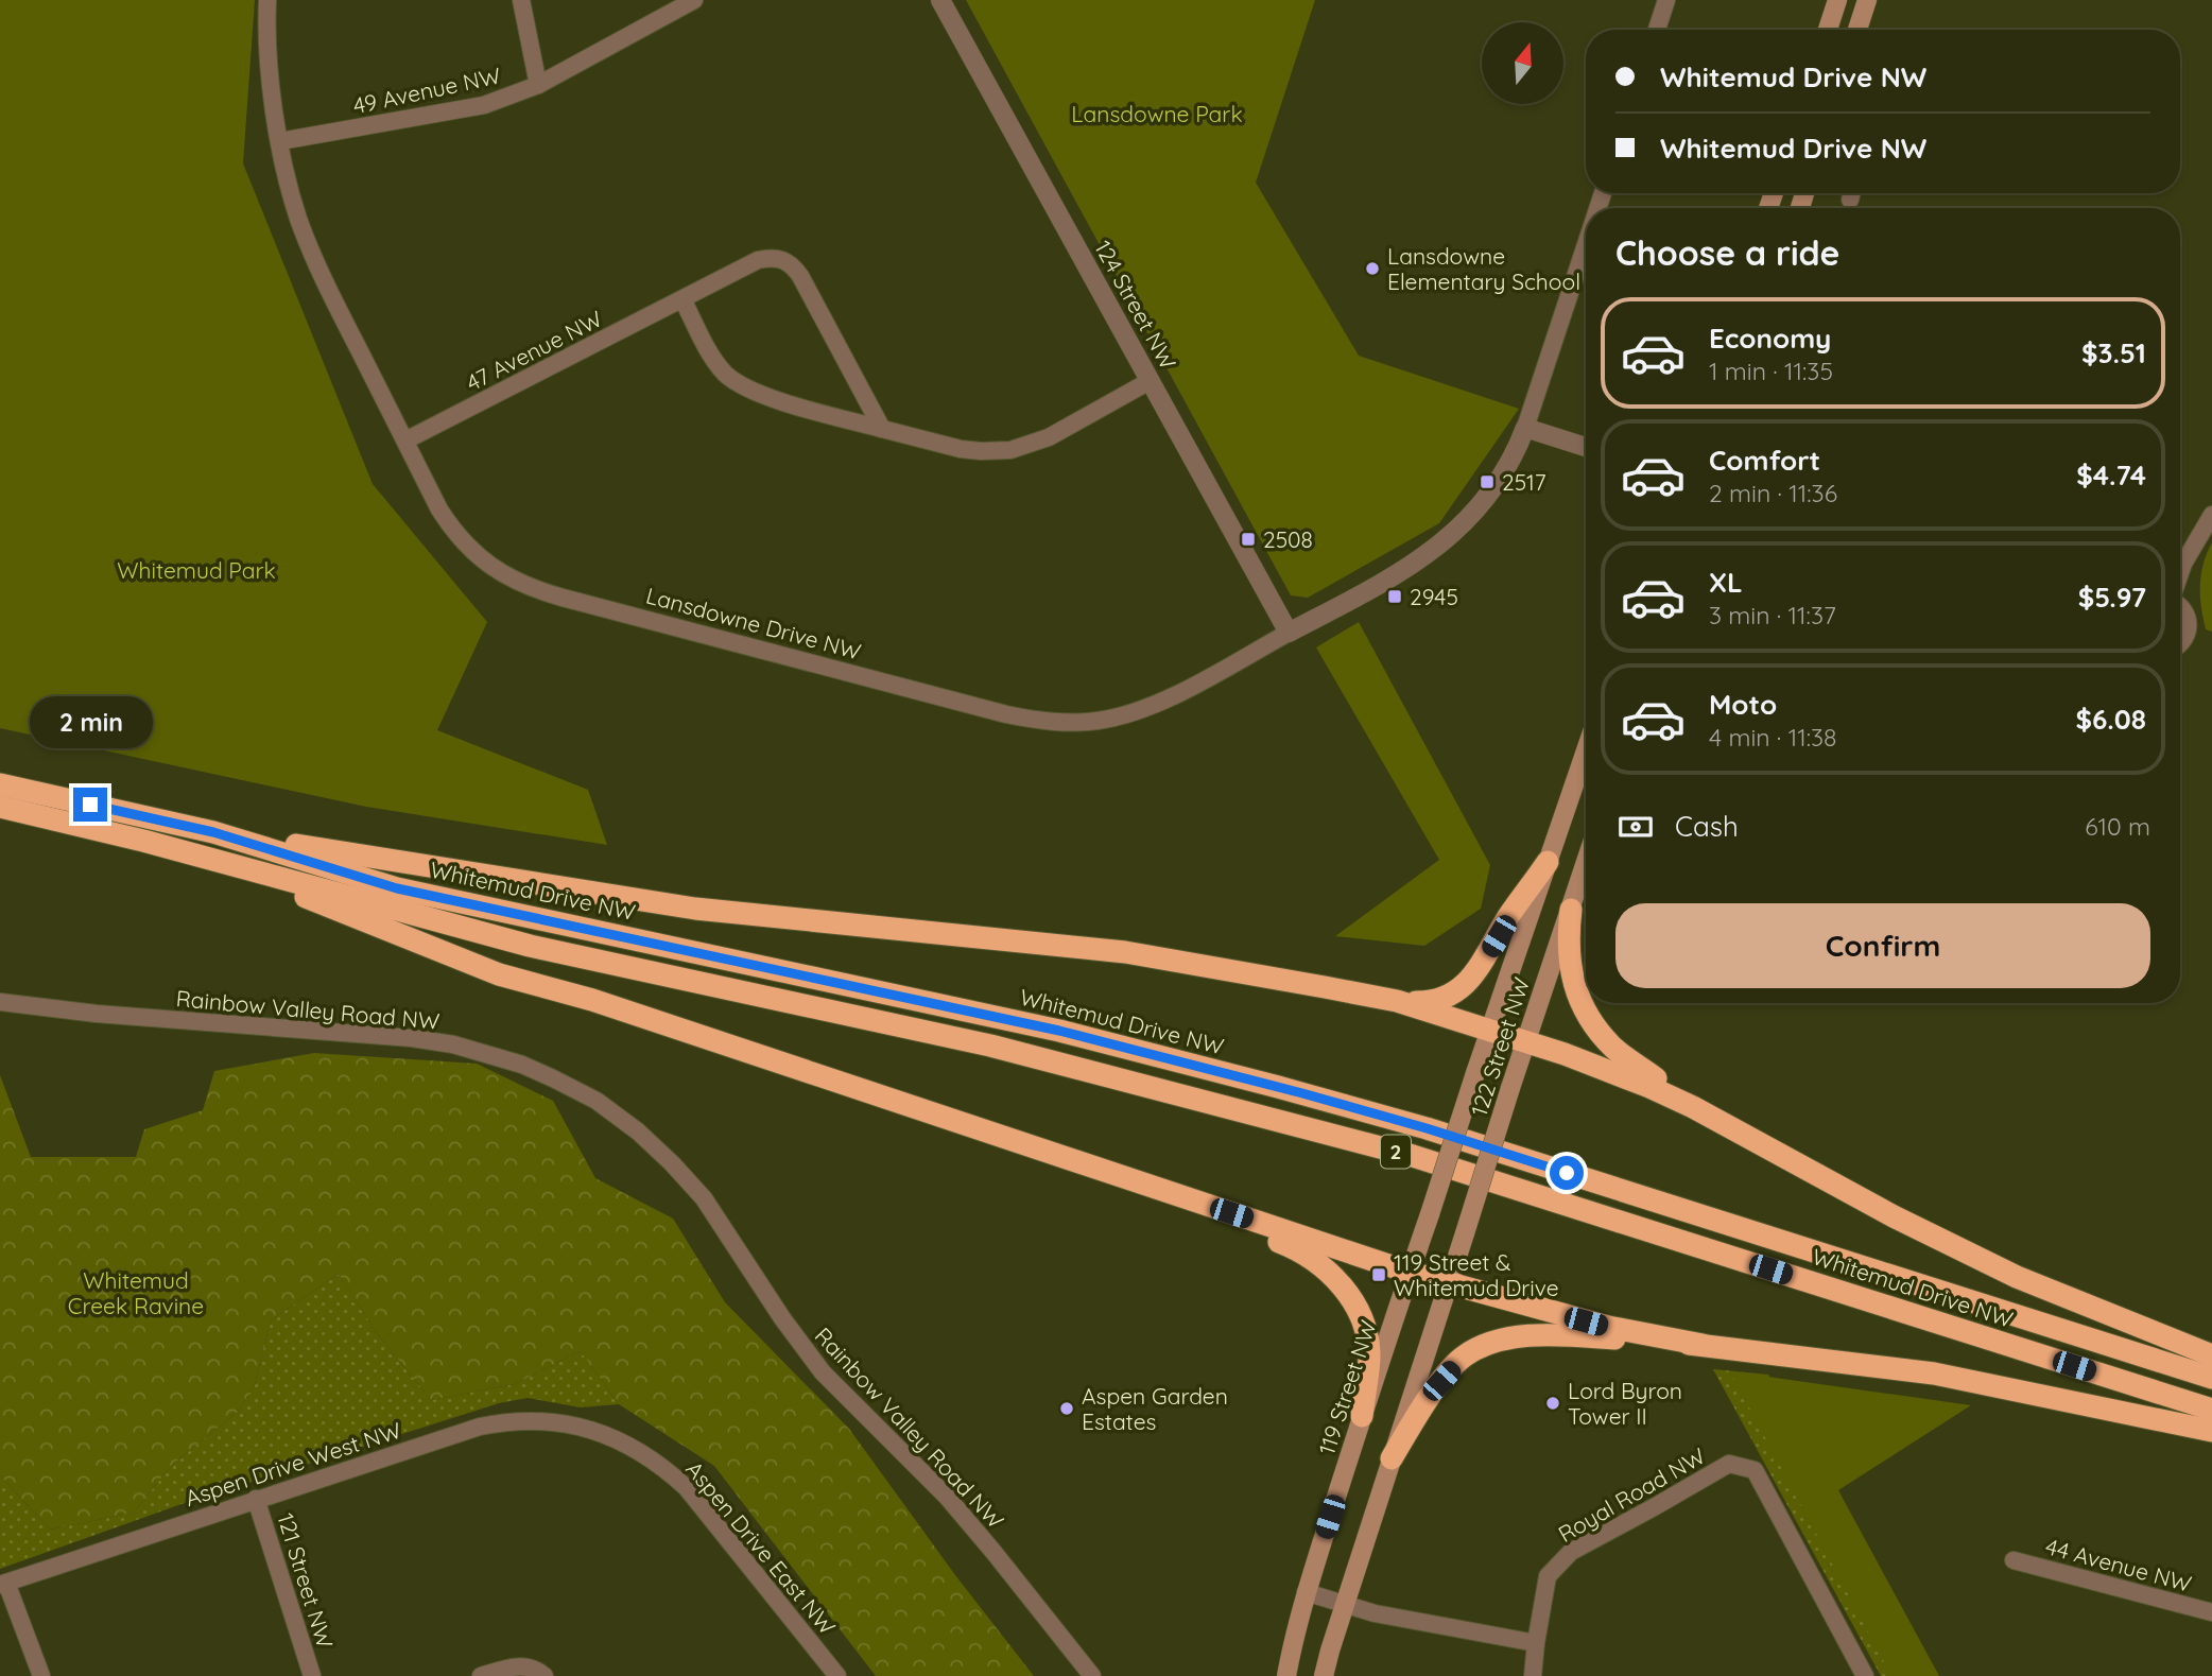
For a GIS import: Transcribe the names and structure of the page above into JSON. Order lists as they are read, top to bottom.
{
  "streets": {
    "highway": ["Whitemud Drive NW", "2"],
    "main road": ["122 Street NW", "119 Street NW"],
    "street": [
      "49 Avenue NW",
      "124 Street NW",
      "47 Avenue NW",
      "Lansdowne Drive NW",
      "Rainbow Valley Road NW",
      "Aspen Drive West NW",
      "Royal Road NW",
      "Aspen Drive East NW",
      "44 Avenue NW",
      "121 Street NW"
    ]
  },
  "crossings": [
    ["49 Avenue NW", "Lansdowne Drive NW"],
    ["124 Street NW", "Lansdowne Drive NW"],
    ["47 Avenue NW", "Lansdowne Drive NW"],
    ["122 Street NW", "119 Street NW"],
    ["Aspen Drive West NW", "Aspen Drive East NW"],
    ["Aspen Drive West NW", "121 Street NW"]
  ],
  "parks": ["Lansdowne Park", "Whitemud Park", "Whitemud Creek Ravine"],
  "places": {
    "other": ["Lansdowne Elementary School", "Lord Byron Tower II", "Aspen Garden Estates"],
    "transit": [
      "2517",
      "2508",
      "2945",
      "119 Street & Whitemud Drive"
    ]
  },
  "north": "top",
  "page": {
    "banner": ["Whitemud Drive NW", "Whitemud Drive NW"],
    "heading": "Choose a ride",
    "list": [
      {
        "name": "Economy",
        "note": "1 min · 11:35",
        "value": "$3.51"
      },
      {
        "name": "Comfort",
        "note": "2 min · 11:36",
        "value": "$4.74"
      },
      {
        "name": "XL",
        "note": "3 min · 11:37",
        "value": "$5.97"
      },
      {
        "name": "Moto",
        "note": "4 min · 11:38",
        "value": "$6.08"
      }
    ],
    "bubble": "2 min",
    "pay": ["Cash", "610 m"],
    "buttons": "Confirm"
  }
}
